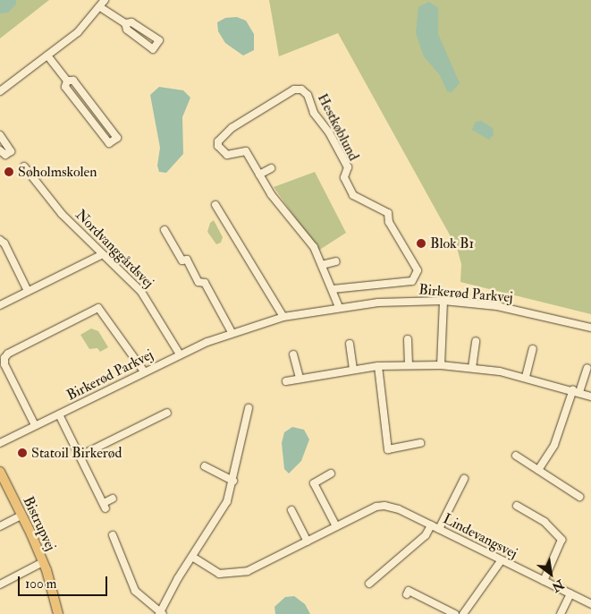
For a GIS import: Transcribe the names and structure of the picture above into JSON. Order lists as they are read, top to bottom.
{
  "streets": {
    "main road": ["Bistrupvej"],
    "street": [
      "Hestkøblund",
      "Nordvanggårdsvej",
      "Birkerød Parkvej",
      "Lindevangsvej"
    ]
  },
  "crossings": [
    ["Hestkøblund", "Birkerød Parkvej"],
    ["Nordvanggårdsvej", "Birkerød Parkvej"]
  ],
  "places": ["Søholmskolen", "Blok B1", "Statoil Birkerød"],
  "scale_bar": "100 m",
  "north": "bottom right"
}
